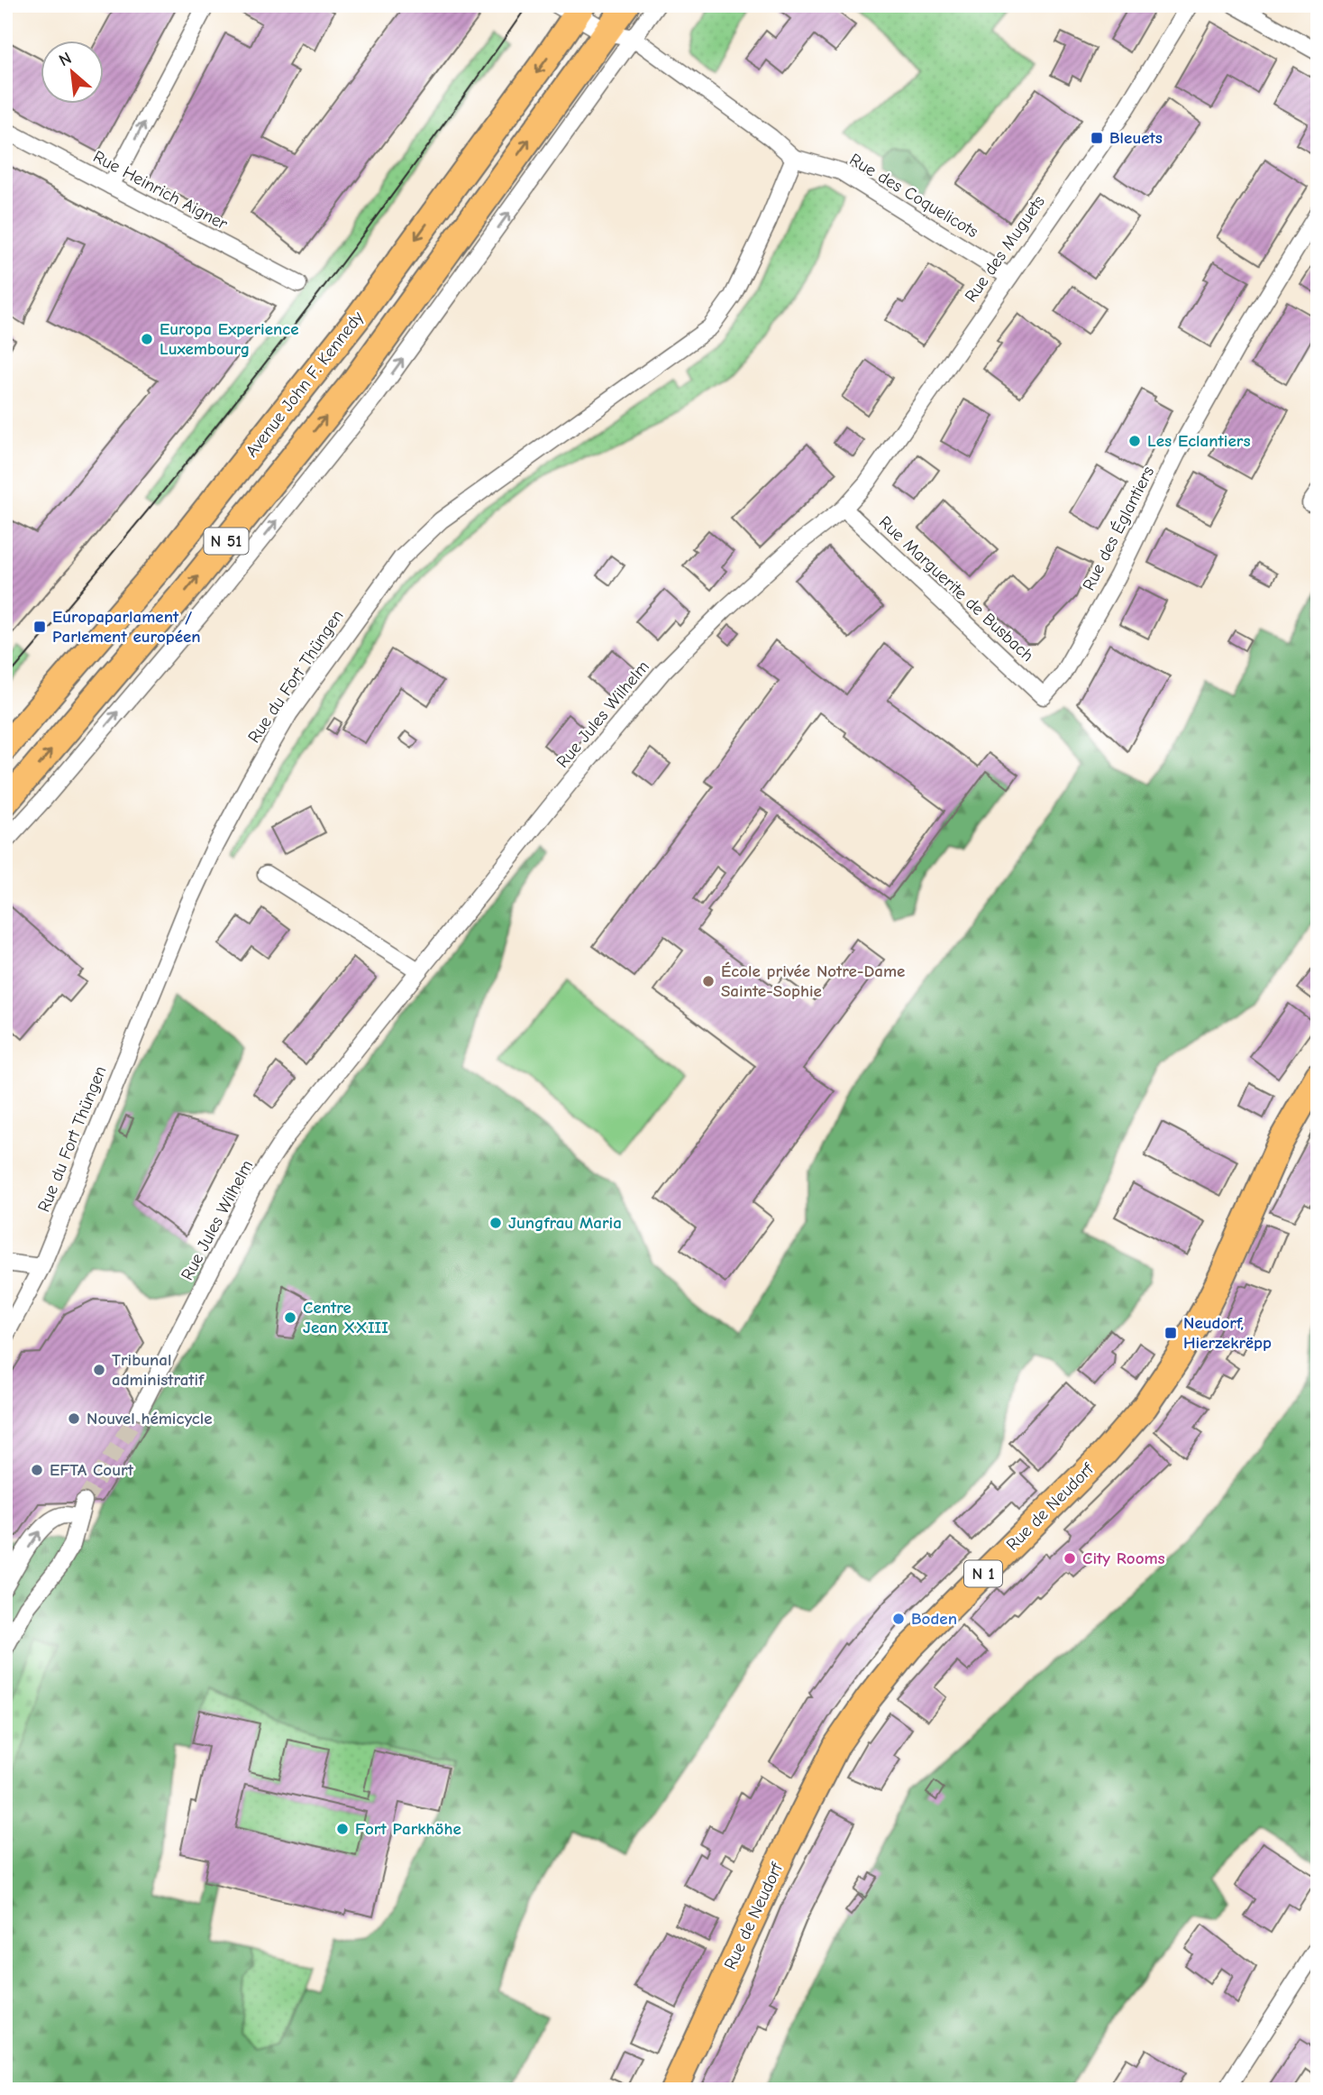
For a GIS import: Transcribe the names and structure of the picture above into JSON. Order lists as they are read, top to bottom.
{
  "streets": {
    "main road": [
      "Avenue John F. Kennedy",
      "N 51",
      "Rue de Neudorf",
      "N 1"
    ],
    "street": [
      "Rue Heinrich Aigner",
      "Rue des Coquelicots",
      "Rue des Muguets",
      "Rue des Églantiers",
      "Rue Marguerite de Busbach",
      "Rue du Fort Thüngen",
      "Rue Jules Wilhelm"
    ]
  },
  "crossings": [
    ["Rue des Coquelicots", "Rue des Muguets"],
    ["Rue des Coquelicots", "Avenue John F. Kennedy"],
    ["Rue des Coquelicots", "Rue du Fort Thüngen"],
    ["Rue des Muguets", "Rue Marguerite de Busbach"],
    ["Rue des Muguets", "Rue Jules Wilhelm"],
    ["Rue des Églantiers", "Rue Marguerite de Busbach"],
    ["Rue Marguerite de Busbach", "Rue Jules Wilhelm"]
  ],
  "places": {
    "transit": ["Bleuets", "Europaparlament / Parlement européen", "Neudorf, Hierzekrëpp"],
    "other": [
      "Europa Experience Luxembourg",
      "Les Eclantiers",
      "École privée Notre-Dame Sainte-Sophie",
      "Jungfrau Maria",
      "Centre Jean XXIII",
      "Tribunal administratif",
      "Nouvel hémicycle",
      "EFTA Court",
      "City Rooms",
      "Boden",
      "Fort Parkhöhe"
    ]
  },
  "north": "top left"
}
